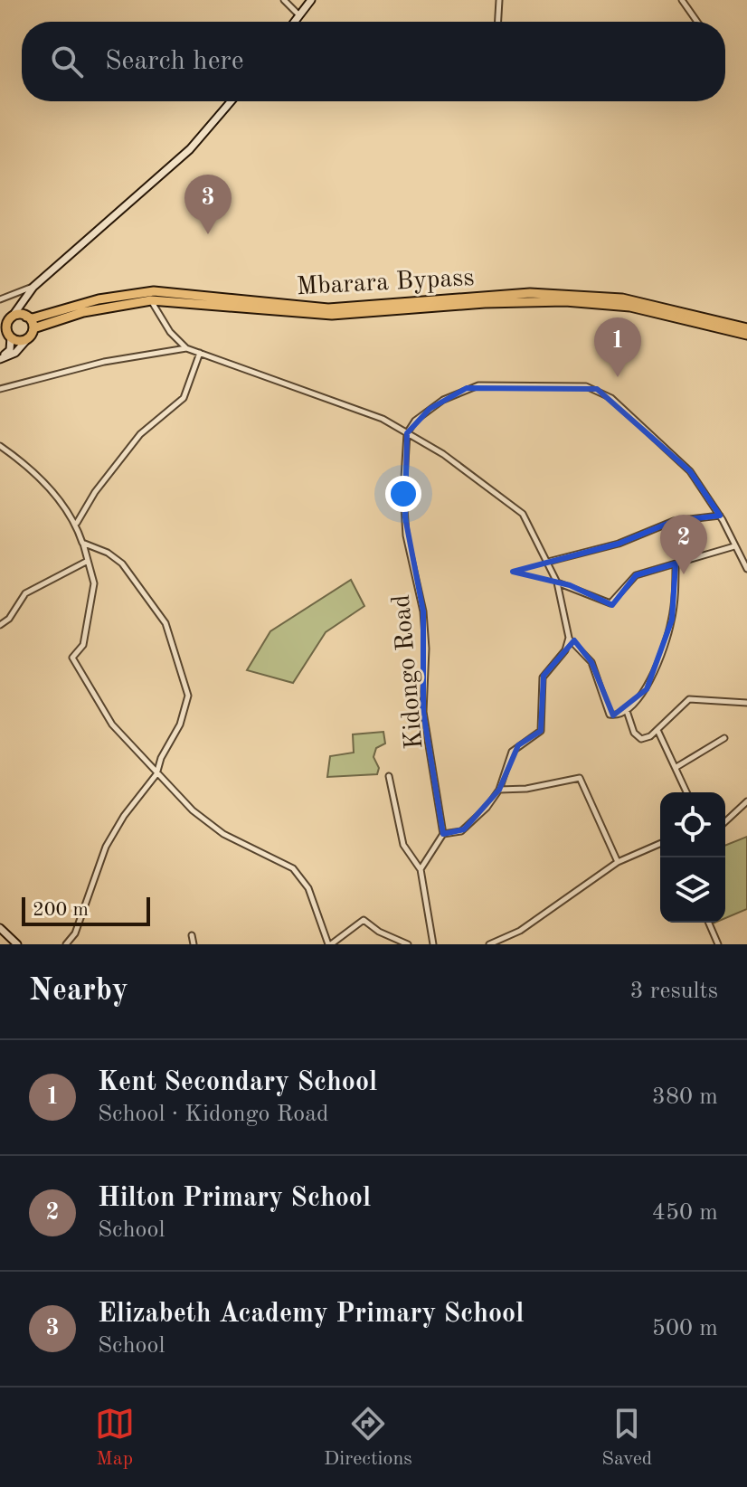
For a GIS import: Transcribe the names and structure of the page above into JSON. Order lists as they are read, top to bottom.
{
  "streets": {
    "highway": ["Mbarara Bypass"],
    "street": ["Kidongo Road"]
  },
  "scale_bar": "200 m",
  "page": {
    "search": "Search here",
    "pins": ["3", "1", "2"],
    "scale": "200 m",
    "heading": ["Nearby", "3 results"],
    "list": [
      {
        "mark": "1",
        "name": "Kent Secondary School",
        "note": "School · Kidongo Road",
        "value": "380 m"
      },
      {
        "mark": "2",
        "name": "Hilton Primary School",
        "note": "School",
        "value": "450 m"
      },
      {
        "mark": "3",
        "name": "Elizabeth Academy Primary School",
        "note": "School",
        "value": "500 m"
      }
    ],
    "nav": ["Map", "Directions", "Saved"]
  }
}
